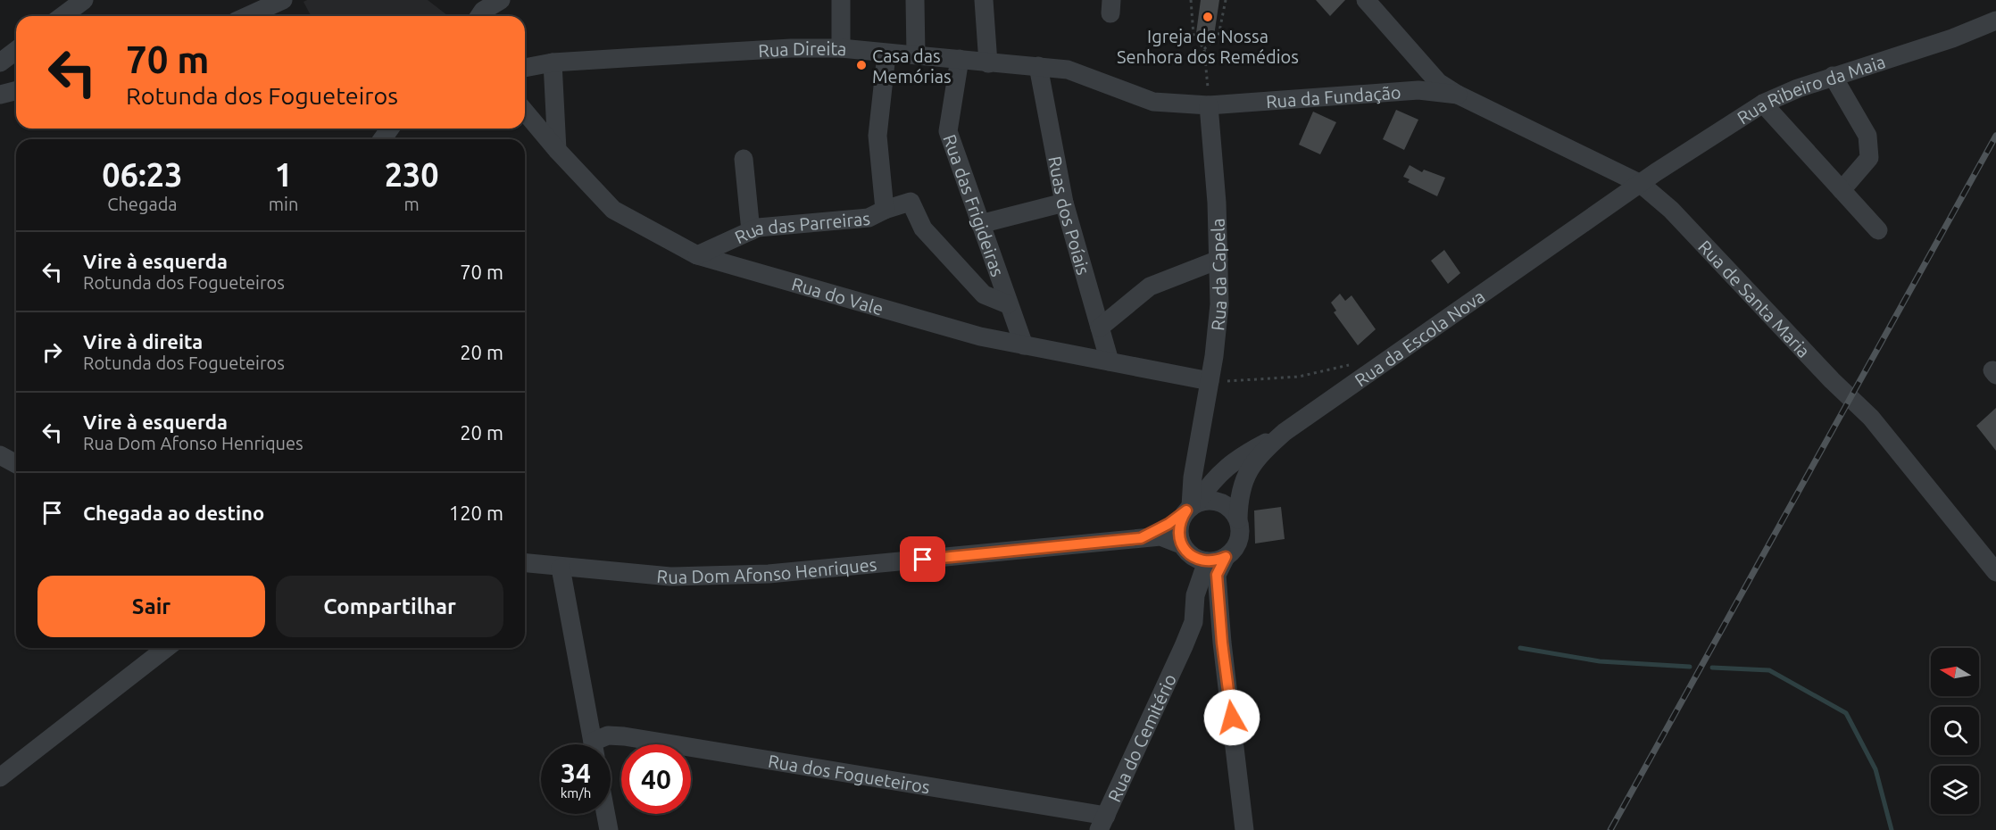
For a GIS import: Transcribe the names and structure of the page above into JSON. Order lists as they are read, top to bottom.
{
  "streets": {
    "street": [
      "Rua Direita",
      "Rua Ribeiro da Maia",
      "Rua da Fundação",
      "Rua das Frigideiras",
      "Ruas dos Poíais",
      "Rua das Parreiras",
      "Rua da Capela",
      "Rua do Vale",
      "Rua de Santa Maria",
      "Rua da Escola Nova",
      "Rua Dom Afonso Henriques",
      "Rua do Cemitério",
      "Rua dos Fogueteiros"
    ]
  },
  "crossings": [
    ["Rua Direita", "Rua da Fundação"],
    ["Rua Direita", "Rua das Frigideiras"],
    ["Rua Direita", "Ruas dos Poíais"],
    ["Rua Direita", "Rua das Parreiras"],
    ["Rua Direita", "Rua da Capela"],
    ["Rua Ribeiro da Maia", "Rua de Santa Maria"],
    ["Rua Ribeiro da Maia", "Rua da Escola Nova"],
    ["Rua da Fundação", "Rua da Capela"],
    ["Rua da Fundação", "Rua de Santa Maria"],
    ["Rua das Frigideiras", "Rua do Vale"],
    ["Ruas dos Poíais", "Rua do Vale"],
    ["Rua das Parreiras", "Rua do Vale"],
    ["Rua da Capela", "Rua do Vale"],
    ["Rua da Capela", "Rua da Escola Nova"],
    ["Rua da Capela", "Rua Dom Afonso Henriques"],
    ["Rua da Capela", "Rua do Cemitério"],
    ["Rua de Santa Maria", "Rua da Escola Nova"],
    ["Rua da Escola Nova", "Rua Dom Afonso Henriques"],
    ["Rua da Escola Nova", "Rua do Cemitério"],
    ["Rua Dom Afonso Henriques", "Rua do Cemitério"],
    ["Rua do Cemitério", "Rua dos Fogueteiros"]
  ],
  "places": ["Igreja de Nossa Senhora dos Remédios", "Casa das Memórias"],
  "north": "left",
  "page": {
    "turn": ["70 m", "Rotunda dos Fogueteiros"],
    "eta": [
      "06:23",
      "Chegada",
      "1",
      "min",
      "230",
      "m"
    ],
    "list": [
      {
        "name": "Vire à esquerda",
        "note": "Rotunda dos Fogueteiros",
        "value": "70 m"
      },
      {
        "name": "Vire à direita",
        "note": "Rotunda dos Fogueteiros",
        "value": "20 m"
      },
      {
        "name": "Vire à esquerda",
        "note": "Rua Dom Afonso Henriques",
        "value": "20 m"
      },
      {
        "name": "Chegada ao destino",
        "value": "120 m"
      }
    ],
    "buttons": ["Sair", "Compartilhar"],
    "speed": "34 km/h",
    "limit": "40"
  }
}
